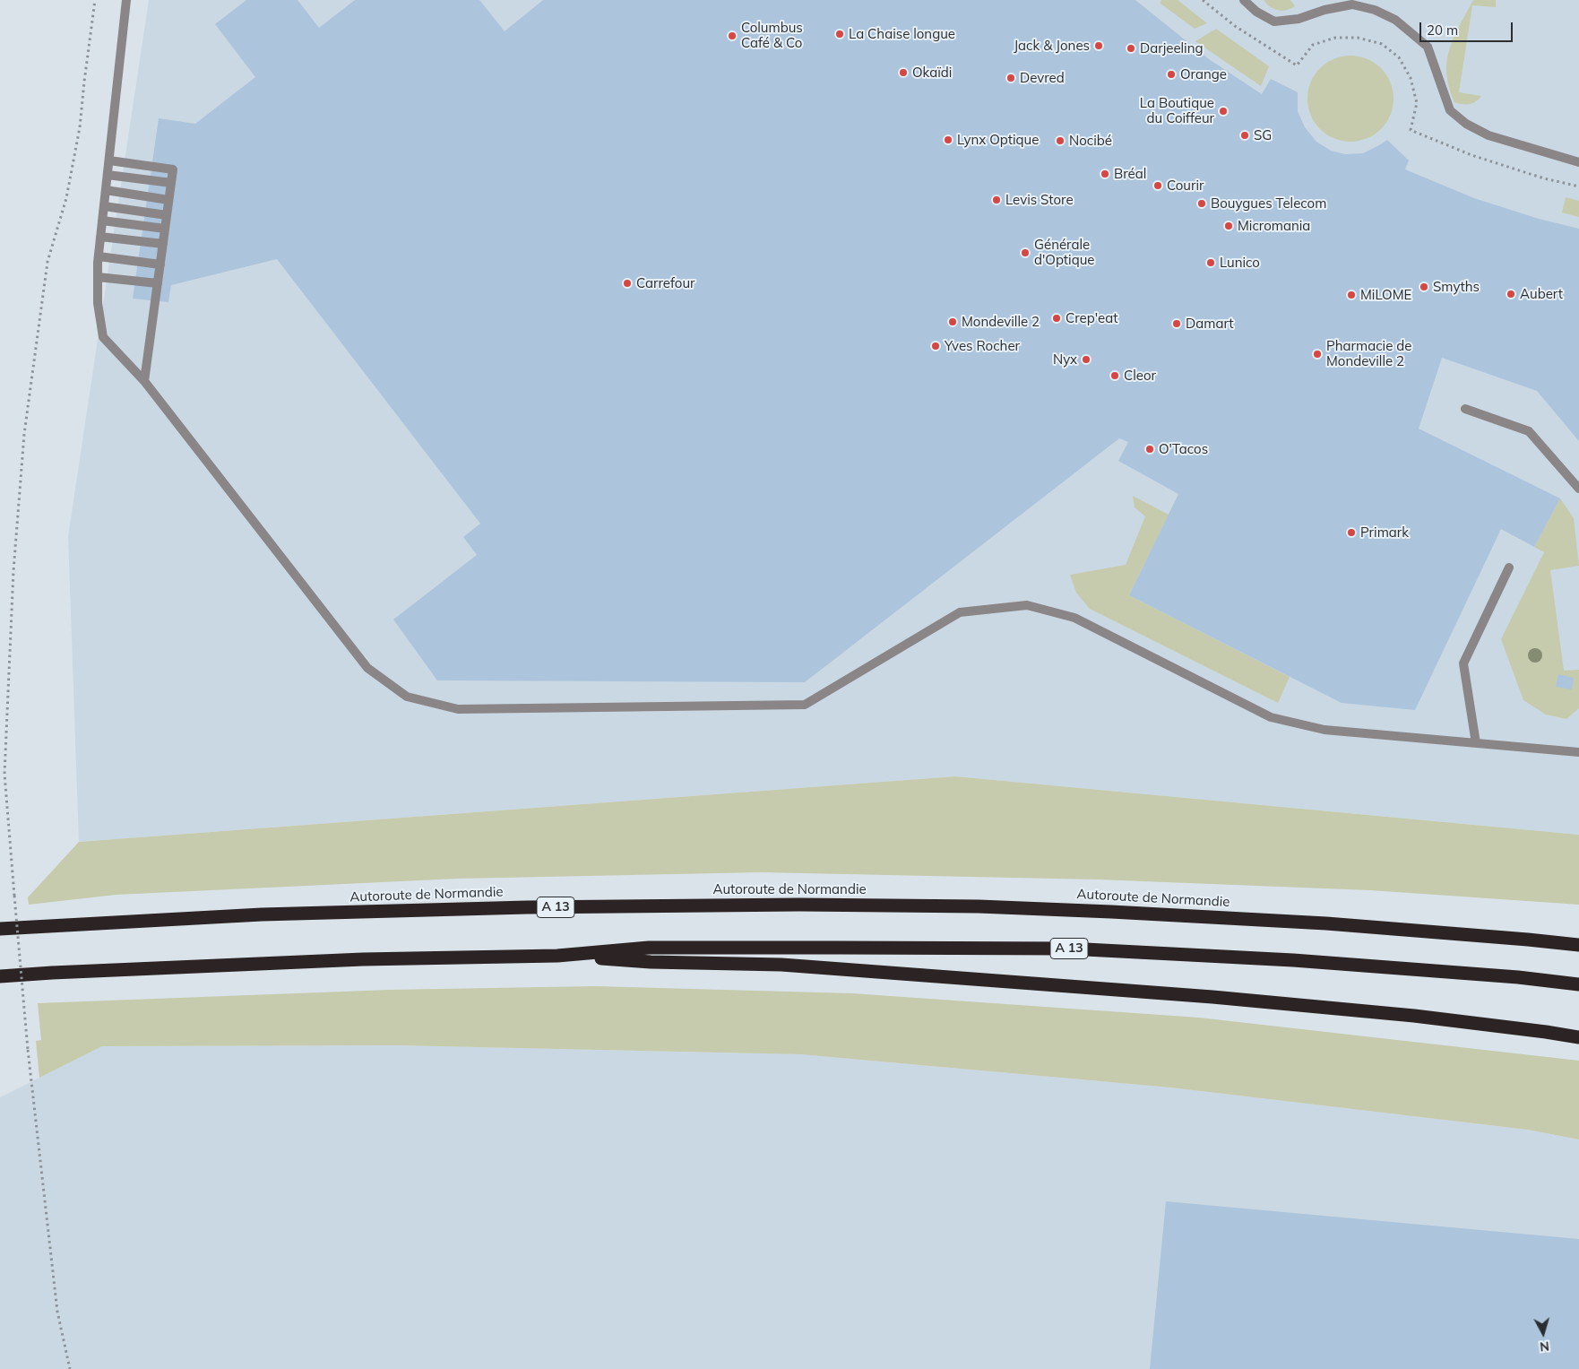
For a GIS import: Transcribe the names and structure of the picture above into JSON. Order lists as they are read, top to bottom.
{
  "streets": {
    "highway": ["Autoroute de Normandie", "A 13"]
  },
  "places": [
    "La Chaise longue",
    "Columbus Café & Co",
    "Jack & Jones",
    "Darjeeling",
    "Okaïdi",
    "Orange",
    "Devred",
    "La Boutique du Coiffeur",
    "SG",
    "Lynx Optique",
    "Nocibé",
    "Bréal",
    "Courir",
    "Levis Store",
    "Bouygues Telecom",
    "Micromania",
    "Générale d'Optique",
    "Lunico",
    "Carrefour",
    "Smyths",
    "Aubert",
    "MiLOME",
    "Crep'eat",
    "Mondeville 2",
    "Damart",
    "Yves Rocher",
    "Pharmacie de Mondeville 2",
    "Nyx",
    "Cleor",
    "O'Tacos",
    "Primark"
  ],
  "scale_bar": "20 m",
  "north": "bottom"
}
